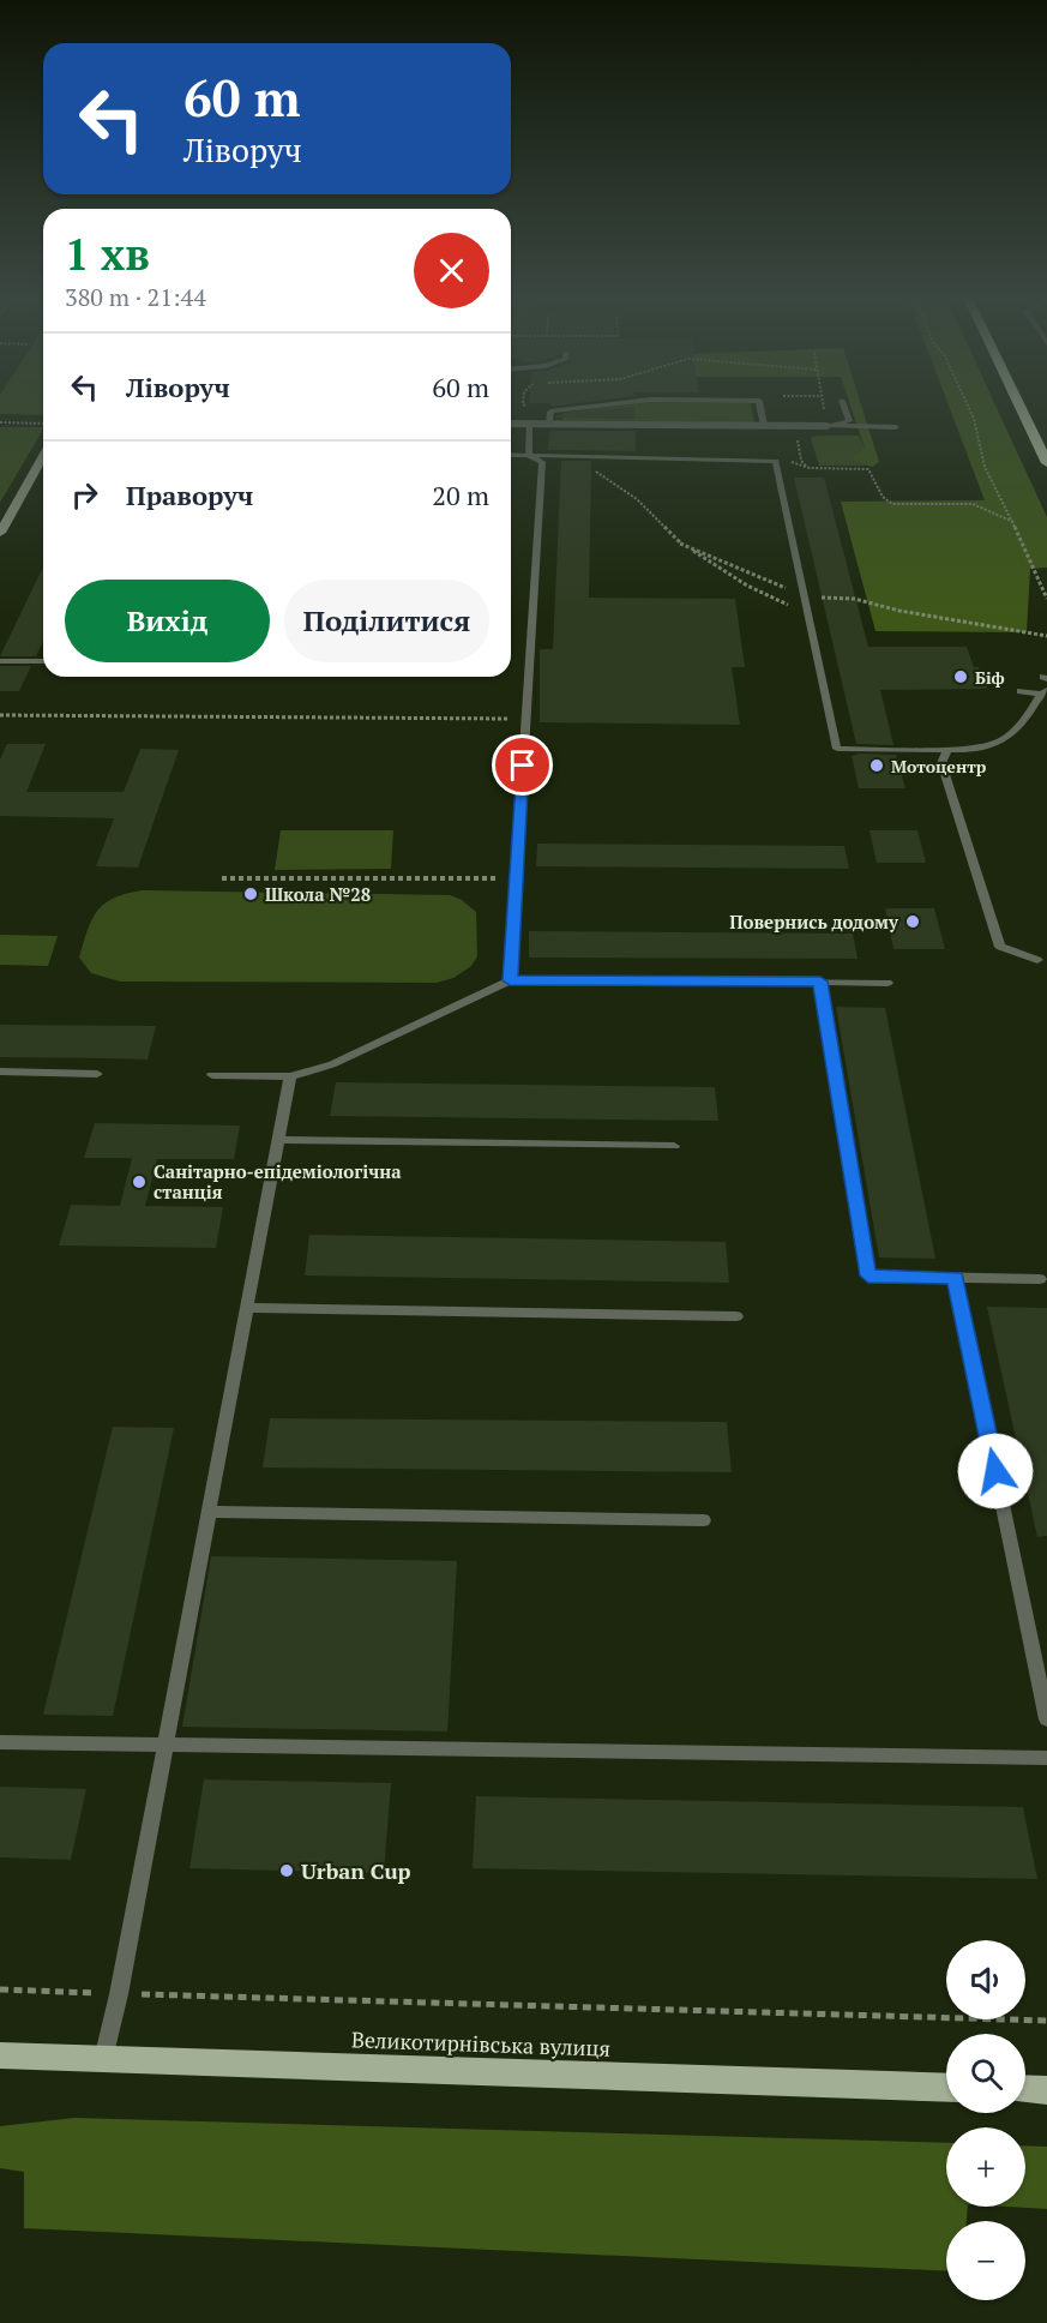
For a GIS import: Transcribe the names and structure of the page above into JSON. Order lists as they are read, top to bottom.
{
  "streets": {
    "main road": ["Великотирнівська вулиця"]
  },
  "places": [
    "Біф",
    "Мотоцентр",
    "Школа №28",
    "Повернись додому",
    "Санітарно-епідеміологічна станція",
    "Urban Cup"
  ],
  "page": {
    "turn": ["60 m", "Ліворуч"],
    "heading": ["1 хв", "380 m · 21:44"],
    "list": [
      {
        "name": "Ліворуч",
        "value": "60 m"
      },
      {
        "name": "Праворуч",
        "value": "20 m"
      }
    ],
    "buttons": ["Вихід", "Поділитися"],
    "map_buttons": ["+", "−"]
  }
}
